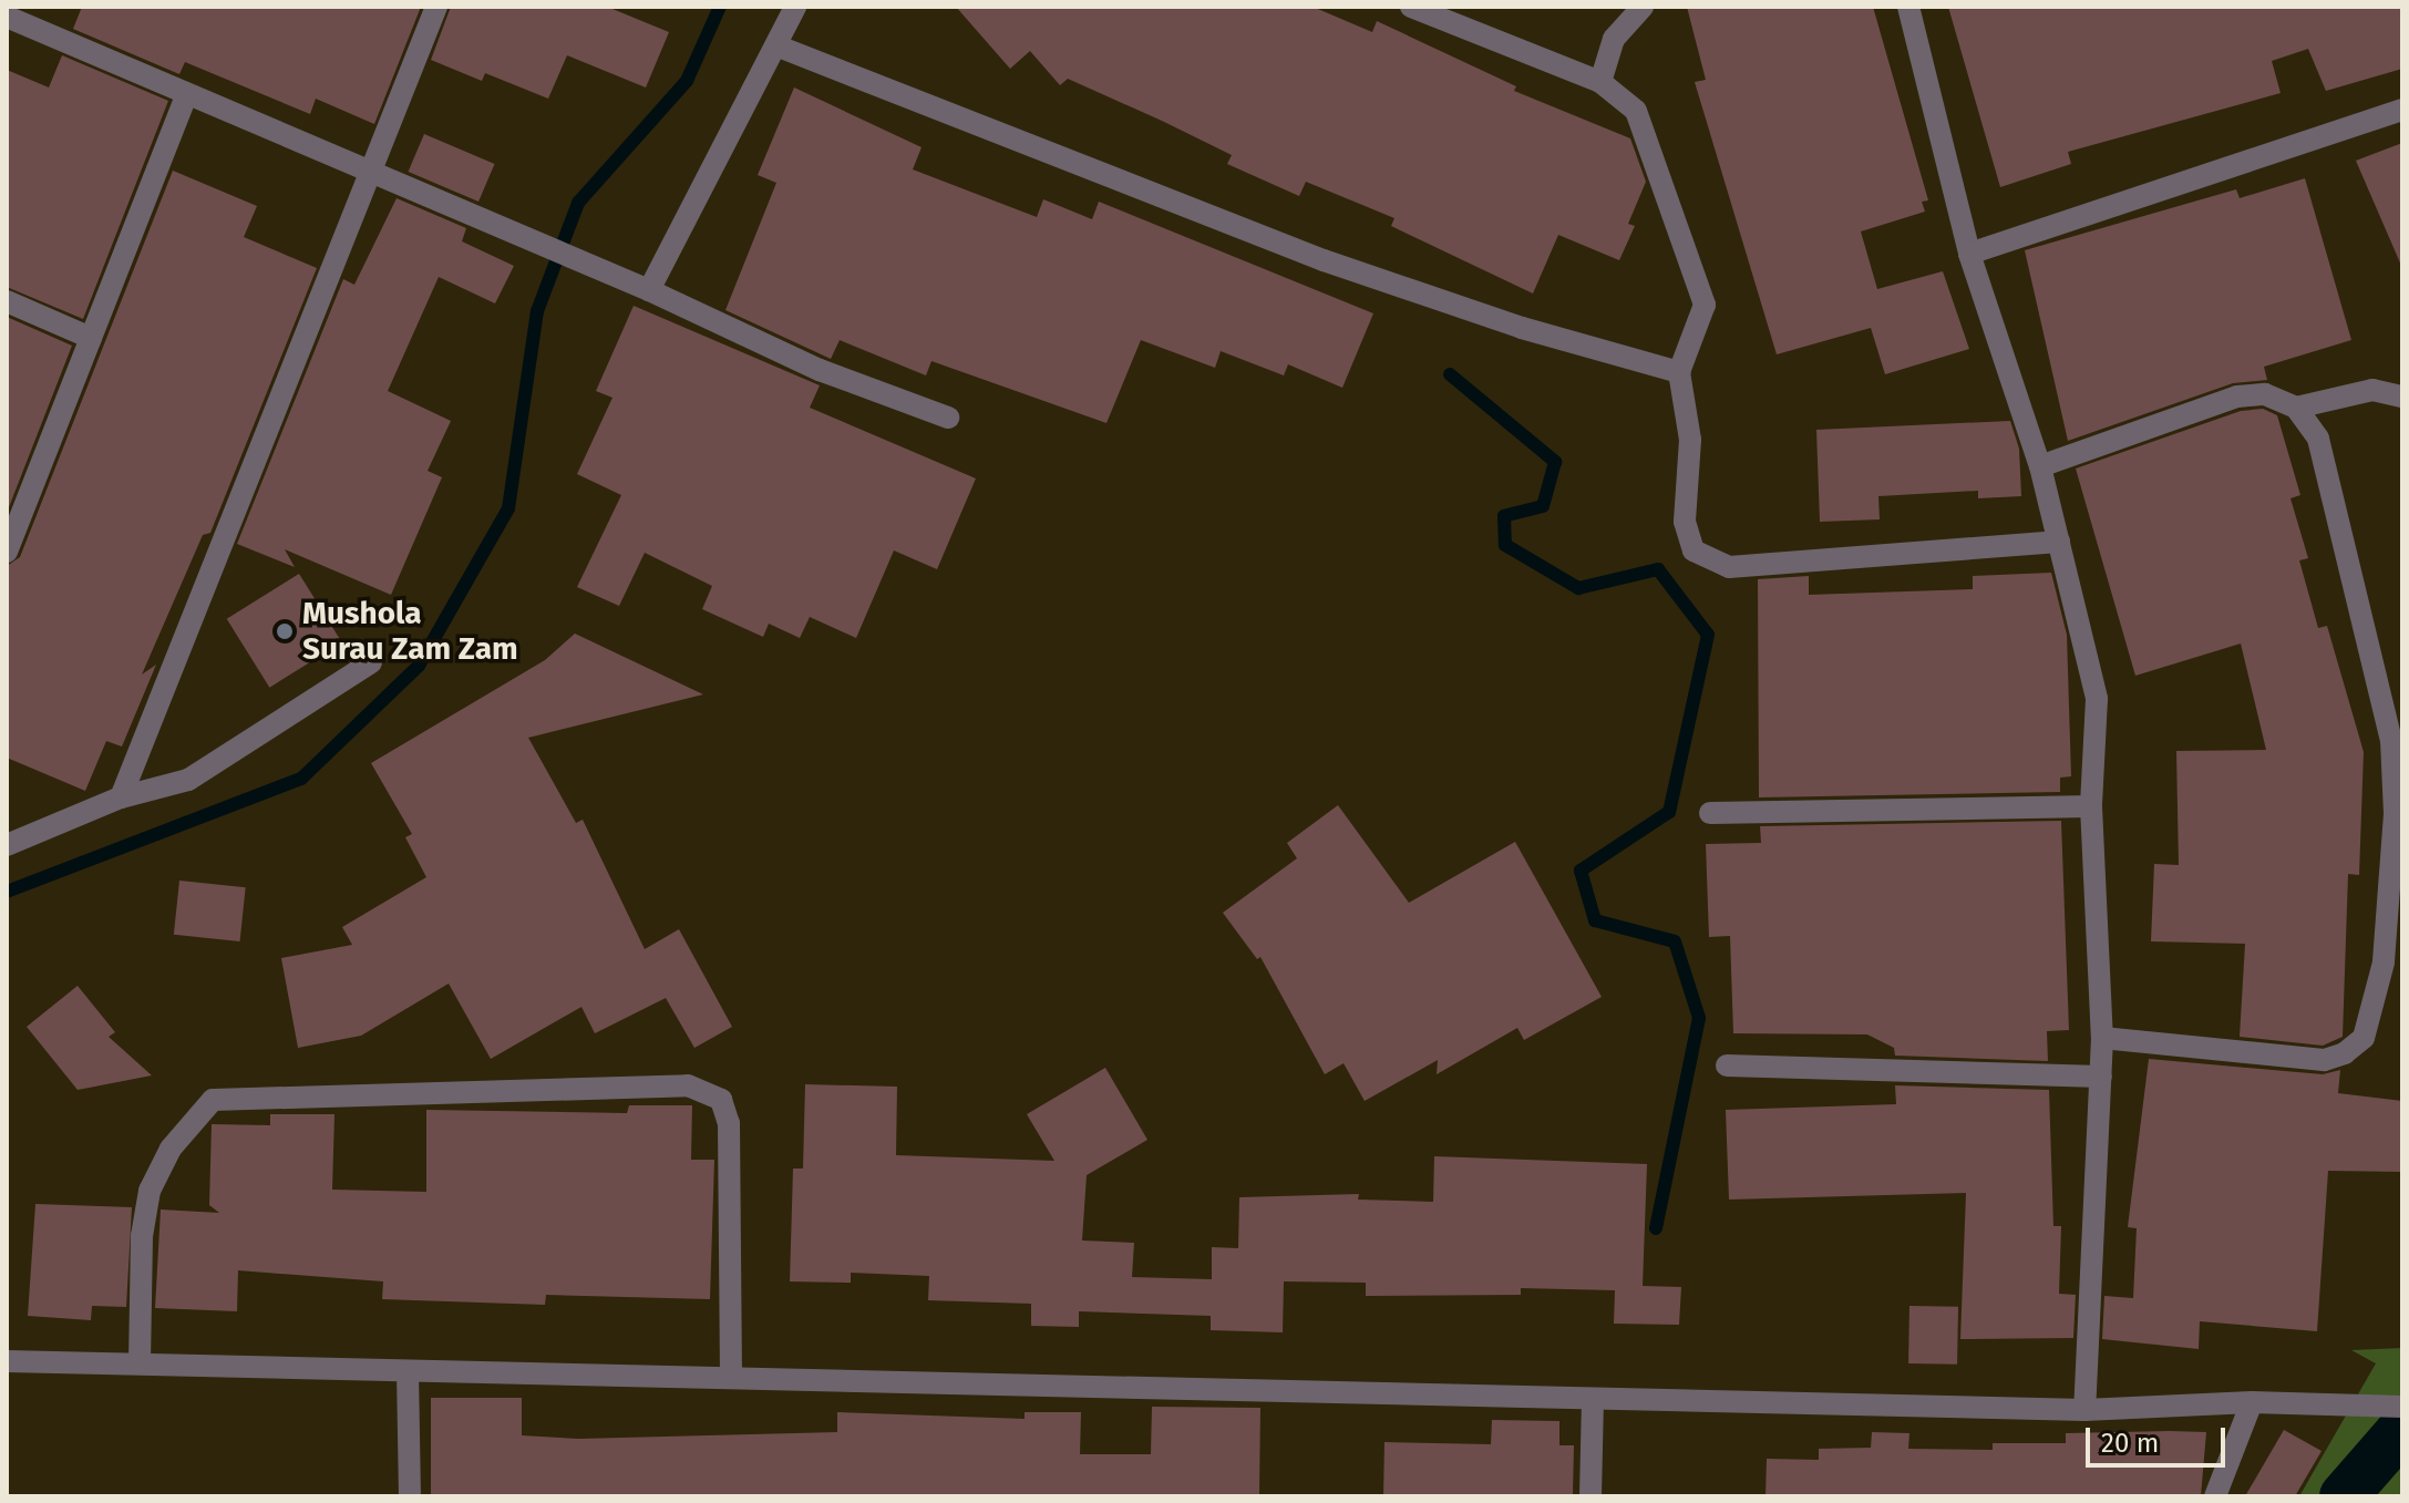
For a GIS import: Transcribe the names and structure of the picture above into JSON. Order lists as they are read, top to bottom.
{
  "places": ["Mushola Surau Zam Zam"],
  "scale_bar": "20 m"
}
